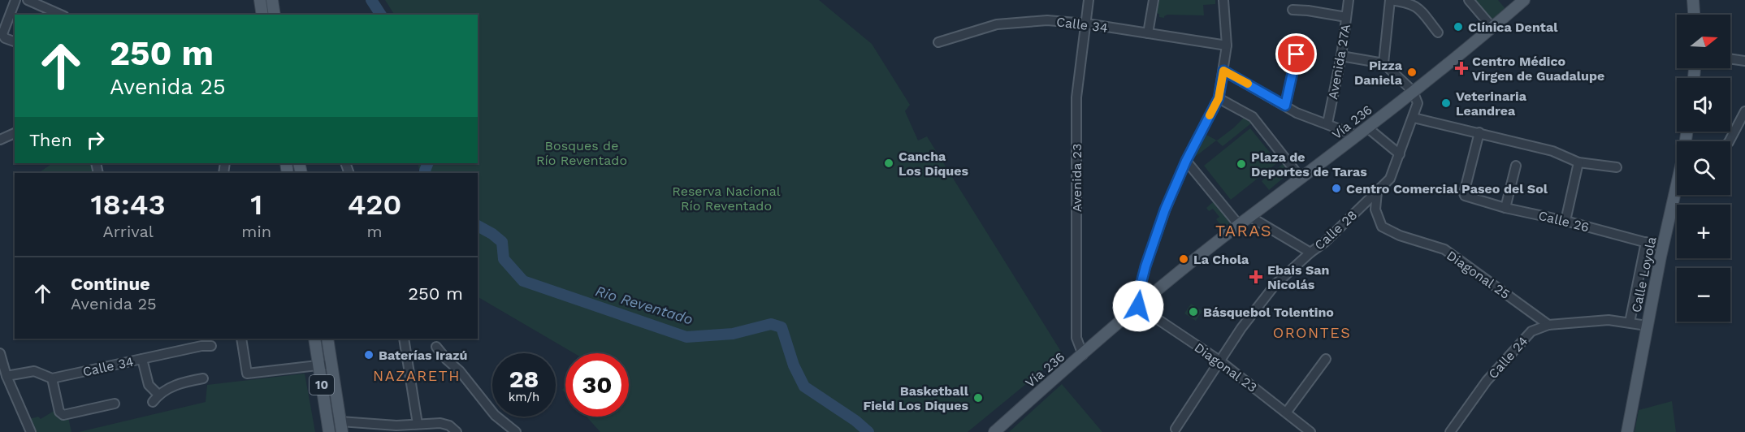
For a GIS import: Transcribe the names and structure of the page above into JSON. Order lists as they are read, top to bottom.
{
  "streets": {
    "main road": ["Vía 236", "Calle Loyola", "10"],
    "street": [
      "Calle 34",
      "Avenida 27A",
      "Avenida 23",
      "Calle 26",
      "Calle 28",
      "Diagonal 25",
      "Calle 24",
      "Diagonal 23"
    ]
  },
  "crossings": [
    ["Calle 34", "Avenida 23"],
    ["Vía 236", "Avenida 23"],
    ["Vía 236", "Calle 28"],
    ["Vía 236", "Diagonal 23"],
    ["Calle 26", "Calle Loyola"],
    ["Calle 28", "Diagonal 25"],
    ["Calle 28", "Diagonal 23"],
    ["Diagonal 25", "Calle 24"],
    ["Calle Loyola", "Calle 24"]
  ],
  "districts": ["TARAS", "ORONTES", "NAZARETH"],
  "water": ["Rio Reventado"],
  "parks": ["Bosques de Río Reventado", "Reserva Nacional Río Reventado"],
  "places": {
    "other": [
      "Clínica Dental",
      "Pizza Daniela",
      "Veterinaria Leandrea",
      "Cancha Los Diques",
      "Plaza de Deportes de Taras",
      "Centro Comercial Paseo del Sol",
      "La Chola",
      "Básquebol Tolentino",
      "Baterías Irazú",
      "Basketball Field Los Diques"
    ],
    "health": ["Centro Médico Virgen de Guadalupe", "Ebais San Nicolás"]
  },
  "north": "right",
  "page": {
    "map_buttons": ["+", "−"],
    "turn": ["250 m", "Avenida 25"],
    "then": "Then",
    "eta": [
      "18:43",
      "Arrival",
      "1",
      "min",
      "420",
      "m"
    ],
    "list": [
      {
        "name": "Continue",
        "note": "Avenida 25",
        "value": "250 m"
      }
    ],
    "speed": "28 km/h",
    "limit": "30"
  }
}
